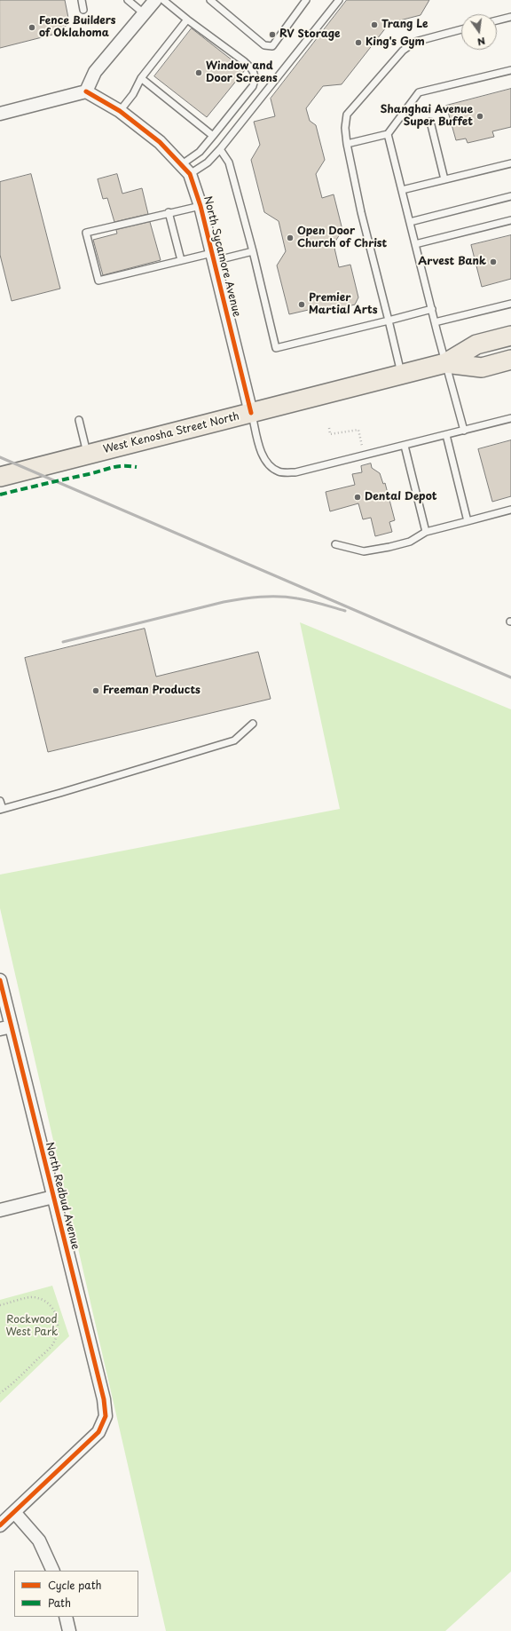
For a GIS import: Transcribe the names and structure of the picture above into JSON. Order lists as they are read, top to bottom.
{
  "streets": {
    "main road": ["West Kenosha Street North"],
    "street": ["North Sycamore Avenue", "North Redbud Avenue"]
  },
  "crossings": [
    ["North Sycamore Avenue", "West Kenosha Street North"]
  ],
  "parks": ["Rockwood West Park"],
  "places": [
    "Trang Le",
    "Fence Builders of Oklahoma",
    "RV Storage",
    "King's Gym",
    "Window and Door Screens",
    "Shanghai Avenue Super Buffet",
    "Open Door Church of Christ",
    "Arvest Bank",
    "Premier Martial Arts",
    "Dental Depot",
    "Freeman Products"
  ],
  "legend": ["Cycle path", "Path"],
  "north": "bottom"
}
